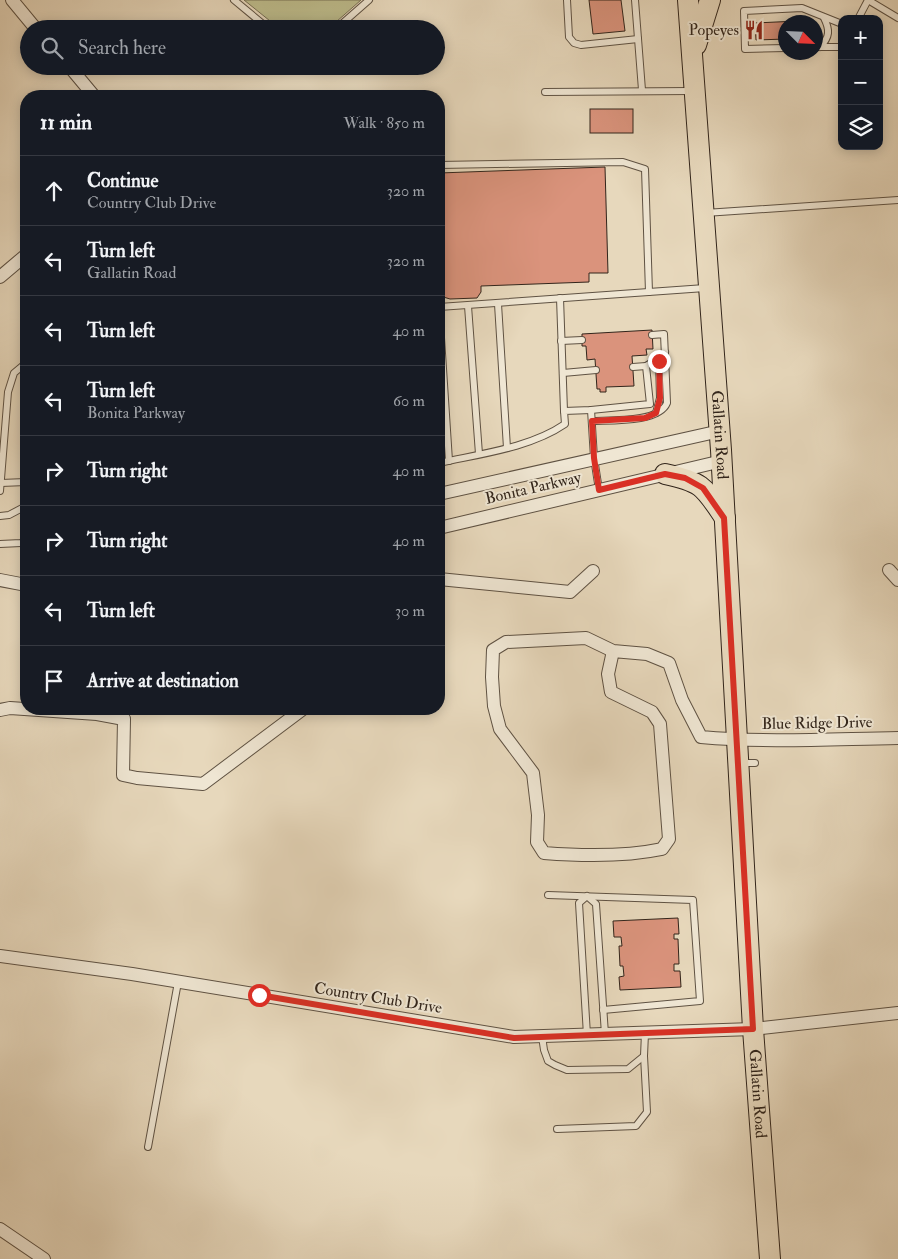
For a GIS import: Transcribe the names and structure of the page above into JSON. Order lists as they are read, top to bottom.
{
  "streets": {
    "main road": ["Gallatin Road"],
    "street": ["Bonita Parkway", "Blue Ridge Drive", "Country Club Drive"]
  },
  "crossings": [
    ["Gallatin Road", "Bonita Parkway"],
    ["Gallatin Road", "Blue Ridge Drive"],
    ["Gallatin Road", "Country Club Drive"]
  ],
  "places": {
    "restaurant": ["Popeyes"]
  },
  "north": "bottom right",
  "page": {
    "map_buttons": ["+", "−"],
    "search": "Search here",
    "heading": ["11 min", "Walk · 850 m"],
    "list": [
      ["Continue", "Country Club Drive", "320 m"],
      ["Turn left", "Gallatin Road", "320 m"],
      ["Turn left", "40 m"],
      ["Turn left", "Bonita Parkway", "60 m"],
      ["Turn right", "40 m"],
      ["Turn right", "40 m"],
      ["Turn left", "30 m"],
      "Arrive at destination"
    ]
  }
}
